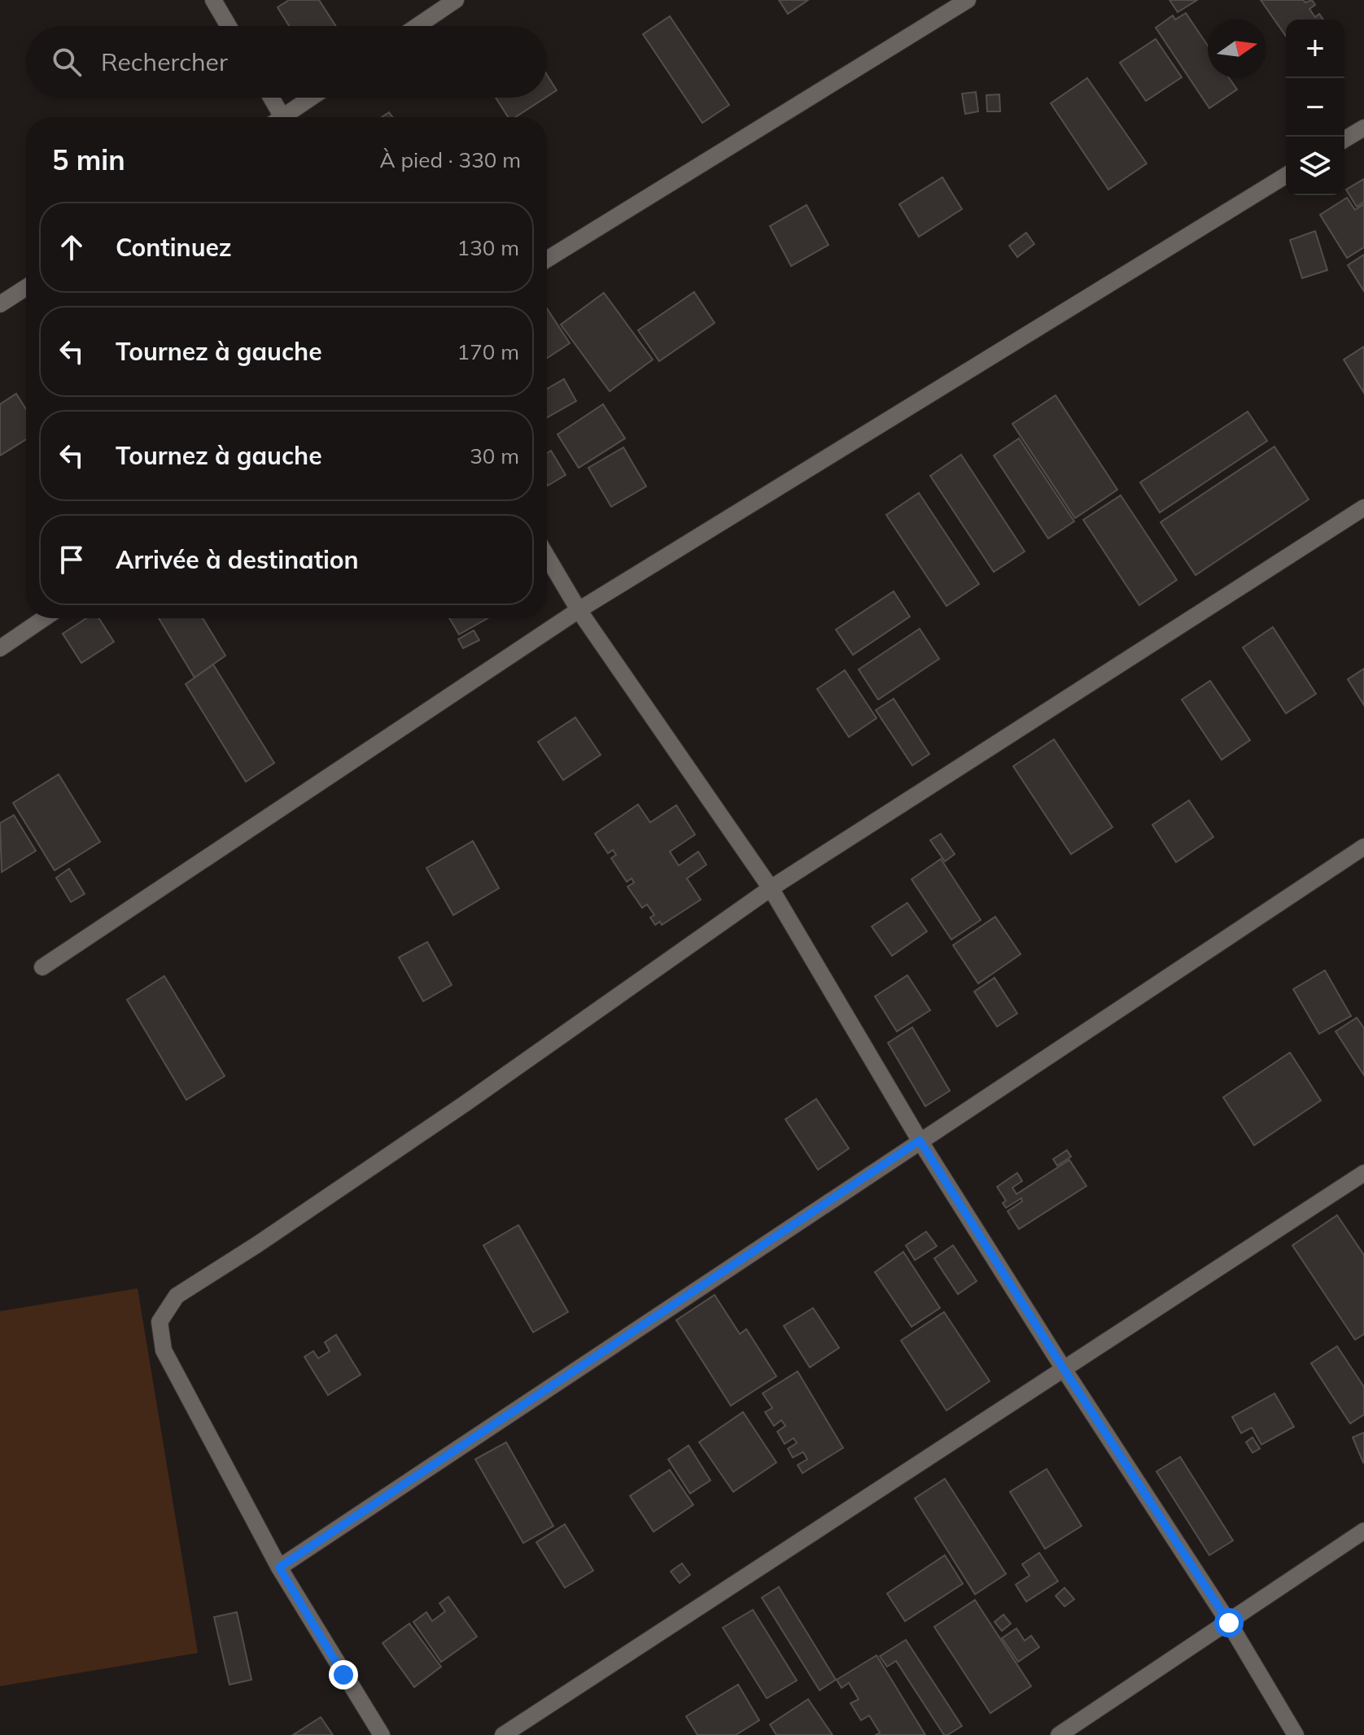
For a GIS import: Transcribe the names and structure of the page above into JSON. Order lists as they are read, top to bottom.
{
  "north": "right",
  "page": {
    "map_buttons": ["+", "−"],
    "search": "Rechercher",
    "heading": ["5 min", "À pied · 330 m"],
    "list": [
      ["Continuez", "130 m"],
      ["Tournez à gauche", "170 m"],
      ["Tournez à gauche", "30 m"],
      "Arrivée à destination"
    ]
  }
}
